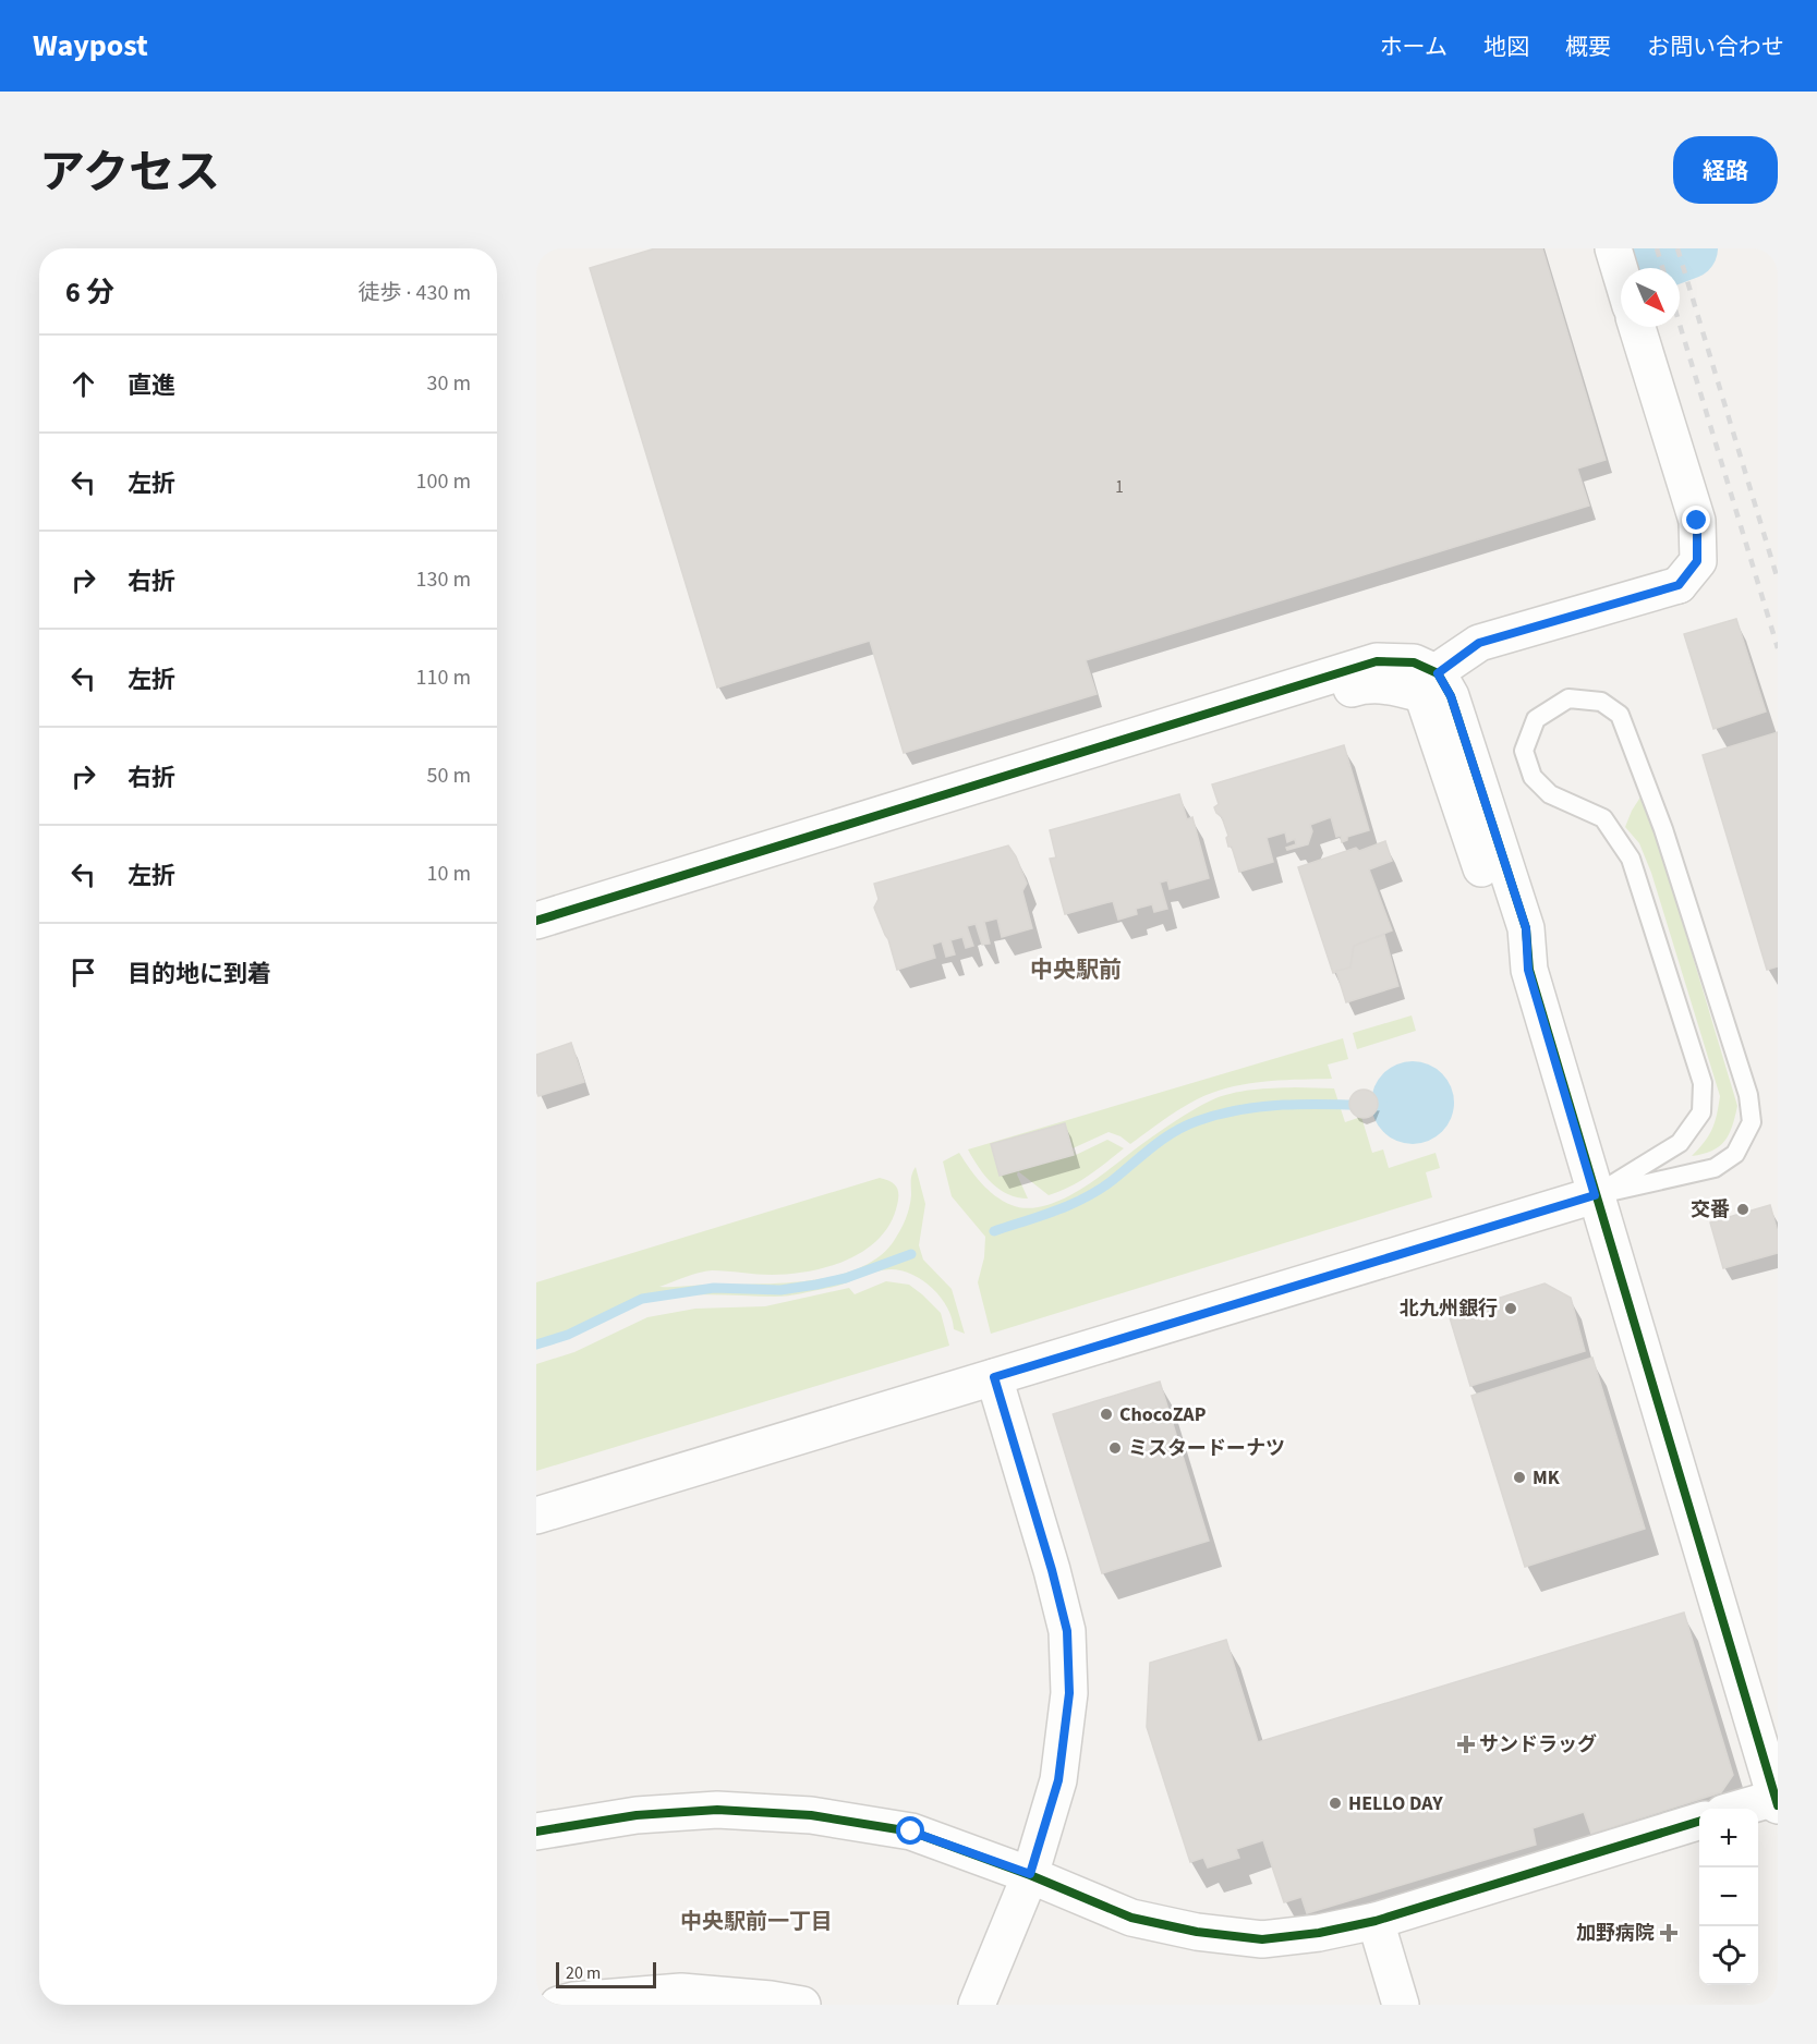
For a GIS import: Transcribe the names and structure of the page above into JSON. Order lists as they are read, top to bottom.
{
  "districts": ["中央駅前", "中央駅前一丁目"],
  "places": {
    "other": [
      "交番",
      "北九州銀行",
      "ChocoZAP",
      "ミスタードーナツ",
      "MK",
      "HELLO DAY"
    ],
    "health": ["サンドラッグ", "加野病院"]
  },
  "house_numbers": ["1"],
  "scale_bar": "20 m",
  "north": "bottom right",
  "page": {
    "header": "Waypost",
    "nav": [
      "ホーム",
      "地図",
      "概要",
      "お問い合わせ"
    ],
    "title": "アクセス",
    "buttons": "経路",
    "heading": ["6 分", "徒歩 · 430 m"],
    "list": [
      ["直進", "30 m"],
      ["左折", "100 m"],
      ["右折", "130 m"],
      ["左折", "110 m"],
      ["右折", "50 m"],
      ["左折", "10 m"],
      "目的地に到着"
    ],
    "map_buttons": ["+", "−"],
    "scale": "20 m"
  }
}
